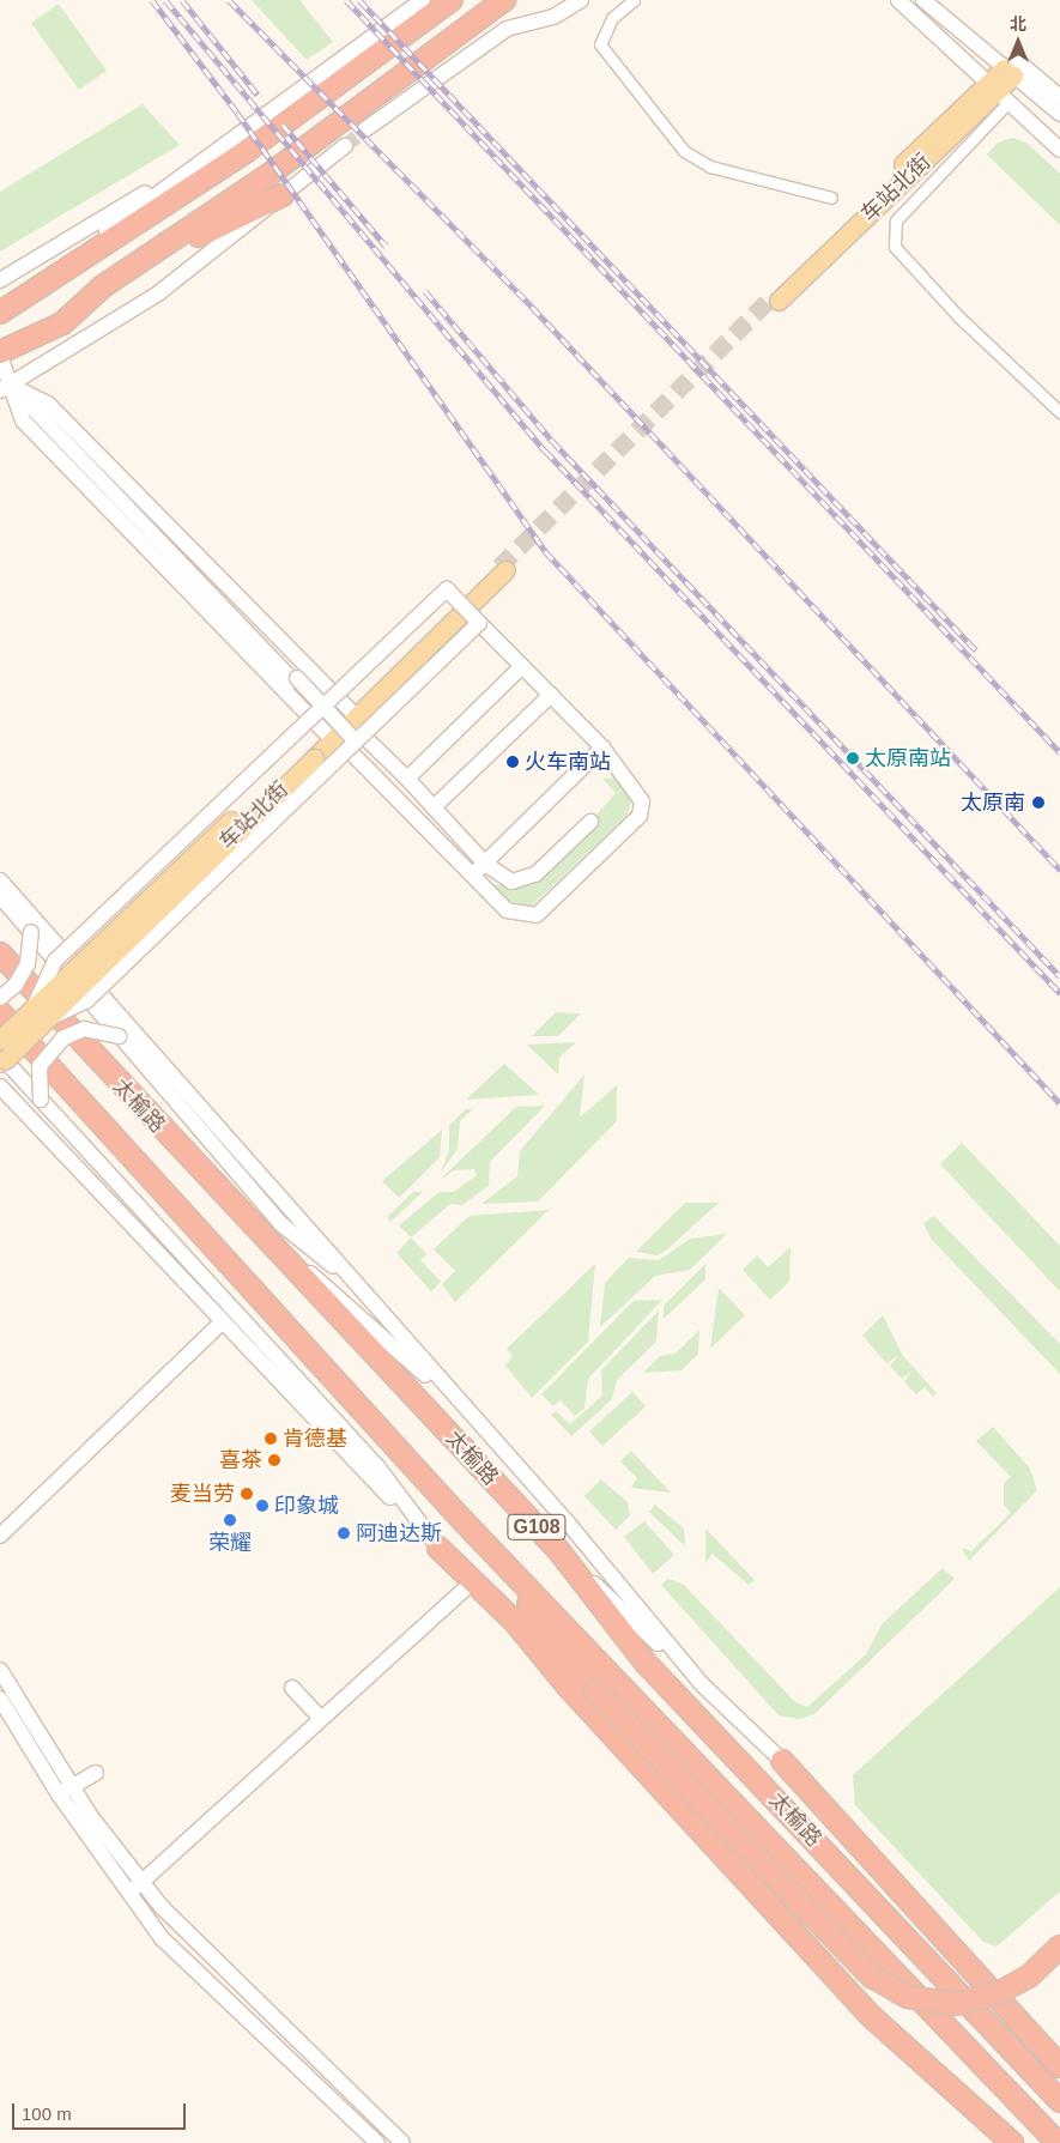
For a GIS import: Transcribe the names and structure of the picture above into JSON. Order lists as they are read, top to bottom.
{
  "streets": {
    "highway": ["太榆路", "G108"],
    "main road": ["车站北街"]
  },
  "places": [
    "太原南站",
    "火车南站",
    "太原南",
    "肯德基",
    "喜茶",
    "麦当劳",
    "印象城",
    "荣耀",
    "阿迪达斯"
  ],
  "scale_bar": "100 m",
  "north": "top"
}
